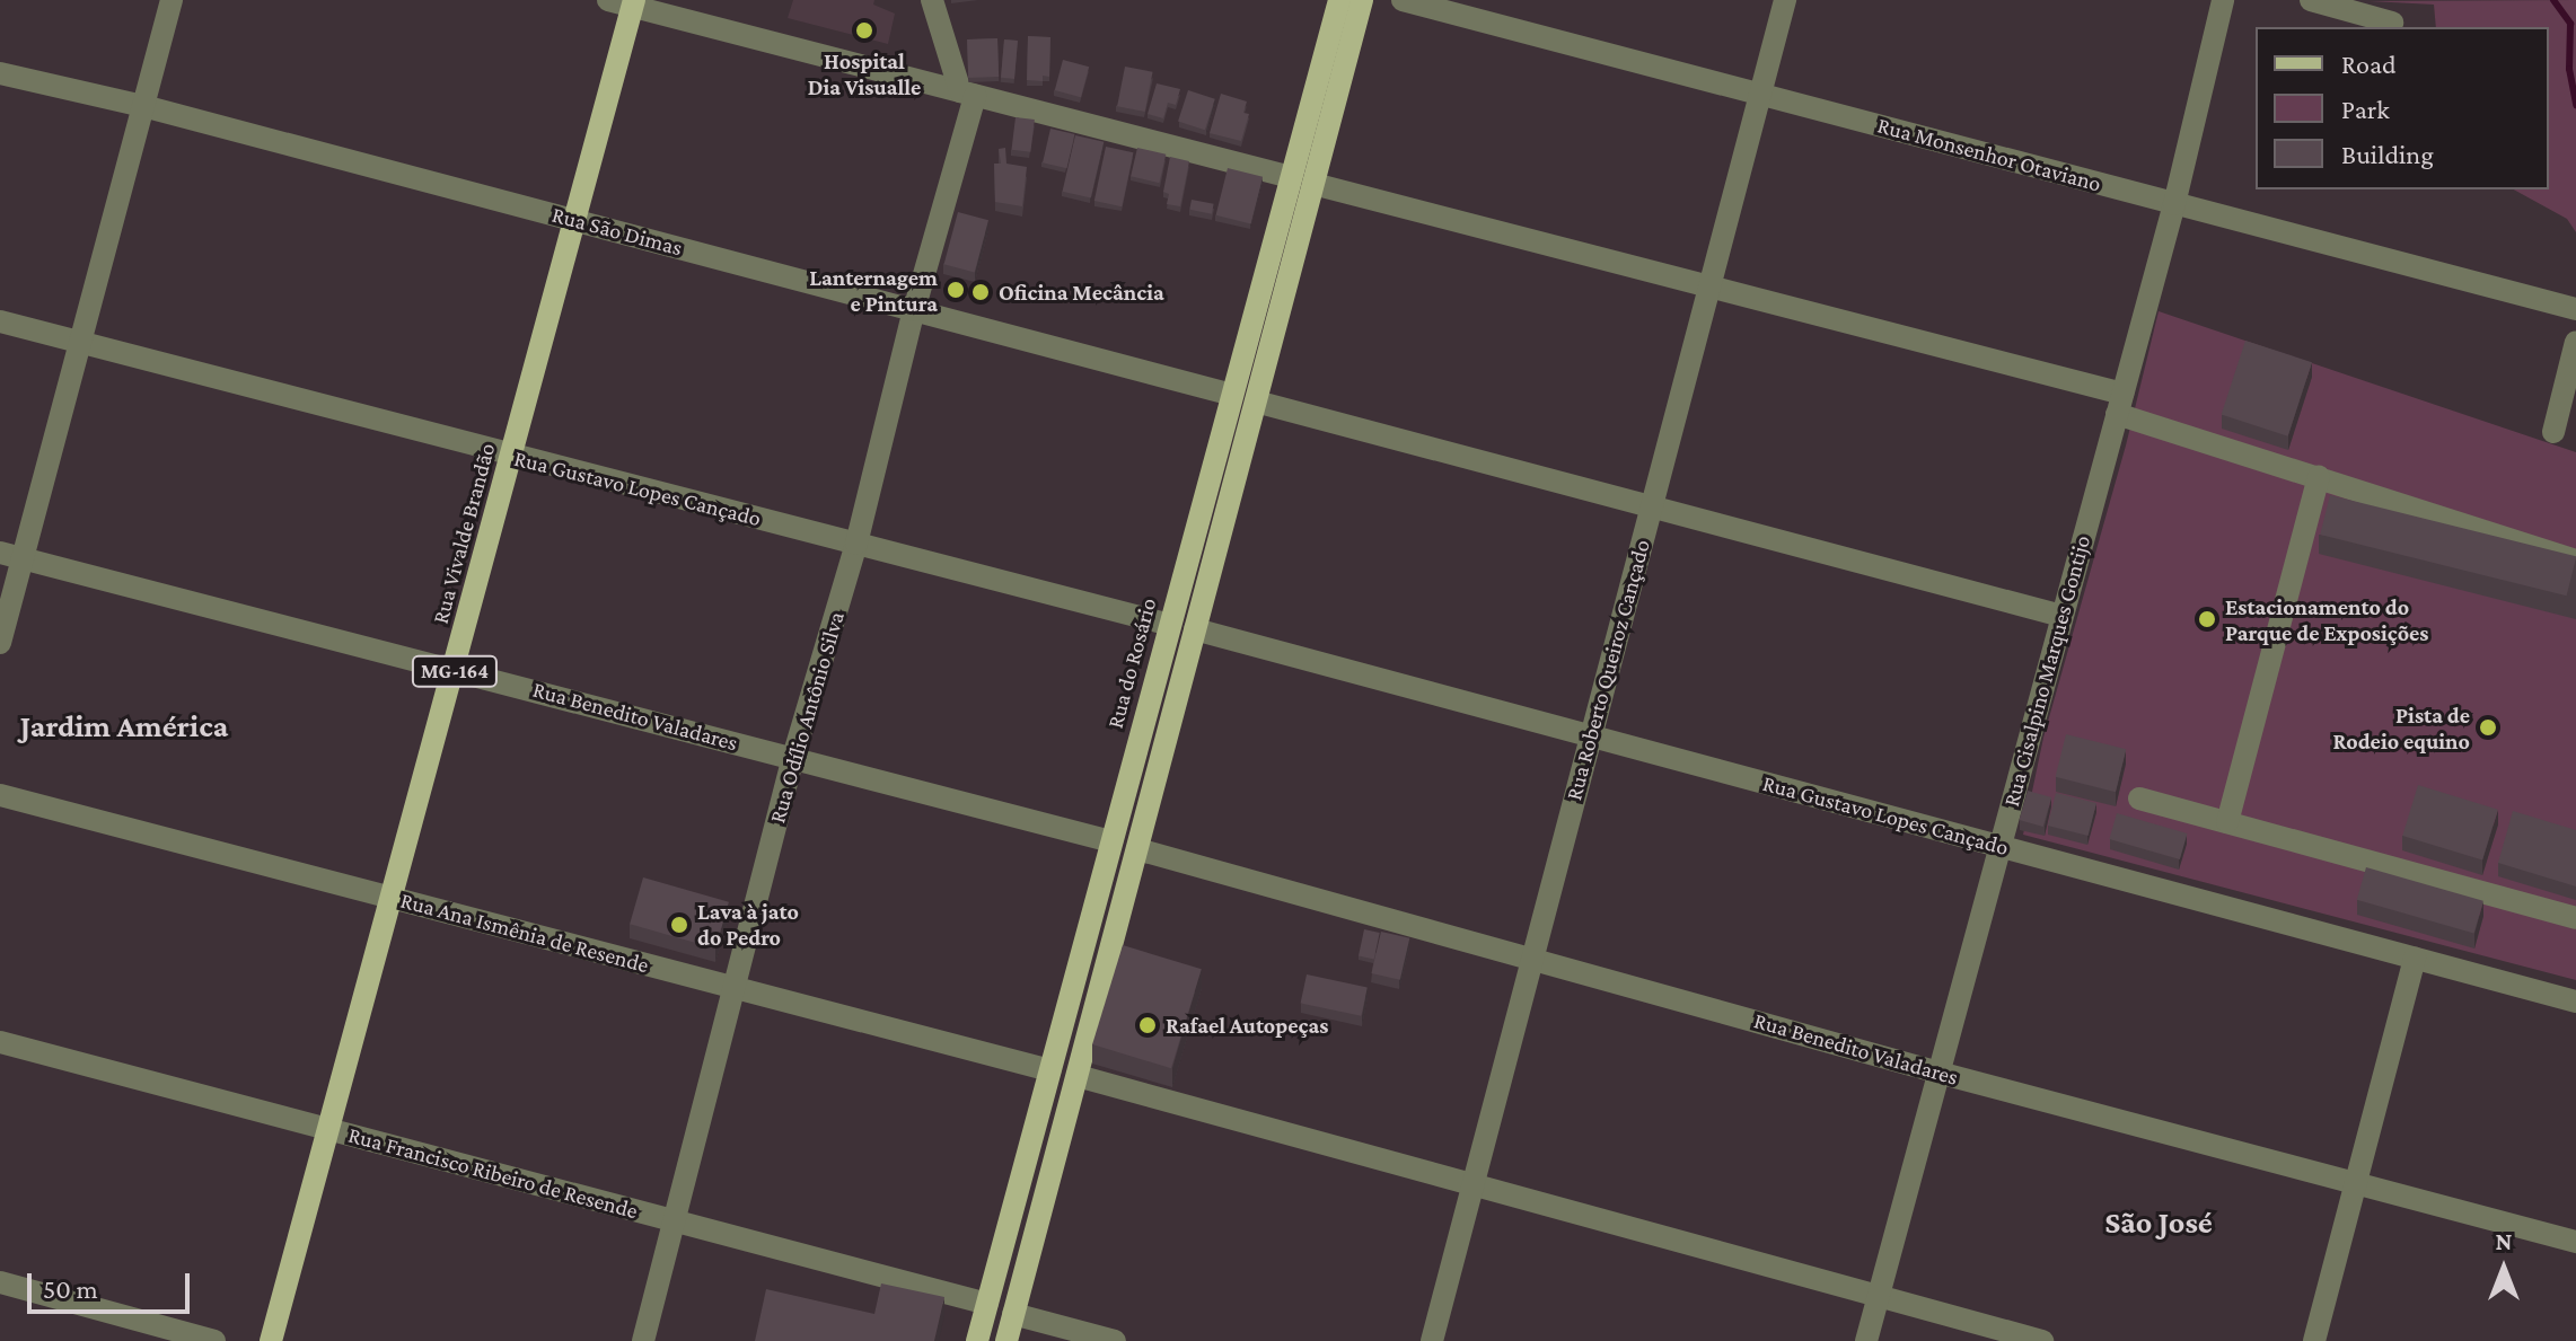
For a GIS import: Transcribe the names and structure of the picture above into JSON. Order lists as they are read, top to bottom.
{
  "streets": {
    "main road": ["Rua Vivalde Brandão", "Rua do Rosário", "MG-164"],
    "street": [
      "Rua Monsenhor Otaviano",
      "Rua São Dimas",
      "Rua Gustavo Lopes Cançado",
      "Rua Roberto Queiroz Cançado",
      "Rua Cisalpino Marques Gontijo",
      "Rua Benedito Valadares",
      "Rua Odílio Antônio Silva",
      "Rua Ana Ismênia de Resende",
      "Rua Francisco Ribeiro de Resende"
    ]
  },
  "crossings": [
    ["Rua Monsenhor Otaviano", "Rua Roberto Queiroz Cançado"],
    ["Rua Monsenhor Otaviano", "Rua Cisalpino Marques Gontijo"],
    ["Rua São Dimas", "Rua Vivalde Brandão"],
    ["Rua São Dimas", "Rua do Rosário"],
    ["Rua São Dimas", "Rua Odílio Antônio Silva"],
    ["Rua Gustavo Lopes Cançado", "Rua Vivalde Brandão"],
    ["Rua Gustavo Lopes Cançado", "Rua do Rosário"],
    ["Rua Gustavo Lopes Cançado", "Rua Roberto Queiroz Cançado"],
    ["Rua Gustavo Lopes Cançado", "Rua Cisalpino Marques Gontijo"],
    ["Rua Gustavo Lopes Cançado", "Rua Odílio Antônio Silva"],
    ["Rua Vivalde Brandão", "Rua Benedito Valadares"],
    ["Rua Vivalde Brandão", "Rua Ana Ismênia de Resende"],
    ["Rua Vivalde Brandão", "Rua Francisco Ribeiro de Resende"],
    ["Rua do Rosário", "Rua Benedito Valadares"],
    ["Rua do Rosário", "Rua Ana Ismênia de Resende"],
    ["Rua do Rosário", "Rua Francisco Ribeiro de Resende"],
    ["Rua Roberto Queiroz Cançado", "Rua Benedito Valadares"],
    ["Rua Cisalpino Marques Gontijo", "Rua Benedito Valadares"],
    ["Rua Benedito Valadares", "Rua Odílio Antônio Silva"],
    ["Rua Odílio Antônio Silva", "Rua Ana Ismênia de Resende"],
    ["Rua Odílio Antônio Silva", "Rua Francisco Ribeiro de Resende"]
  ],
  "districts": ["Jardim América", "São José"],
  "places": [
    "Hospital Dia Visualle",
    "Lanternagem e Pintura",
    "Oficina Mecância",
    "Estacionamento do Parque de Exposições",
    "Pista de Rodeio equino",
    "Lava à jato do Pedro",
    "Rafael Autopeças"
  ],
  "legend": ["Road", "Park", "Building"],
  "scale_bar": "50 m",
  "north": "top"
}
